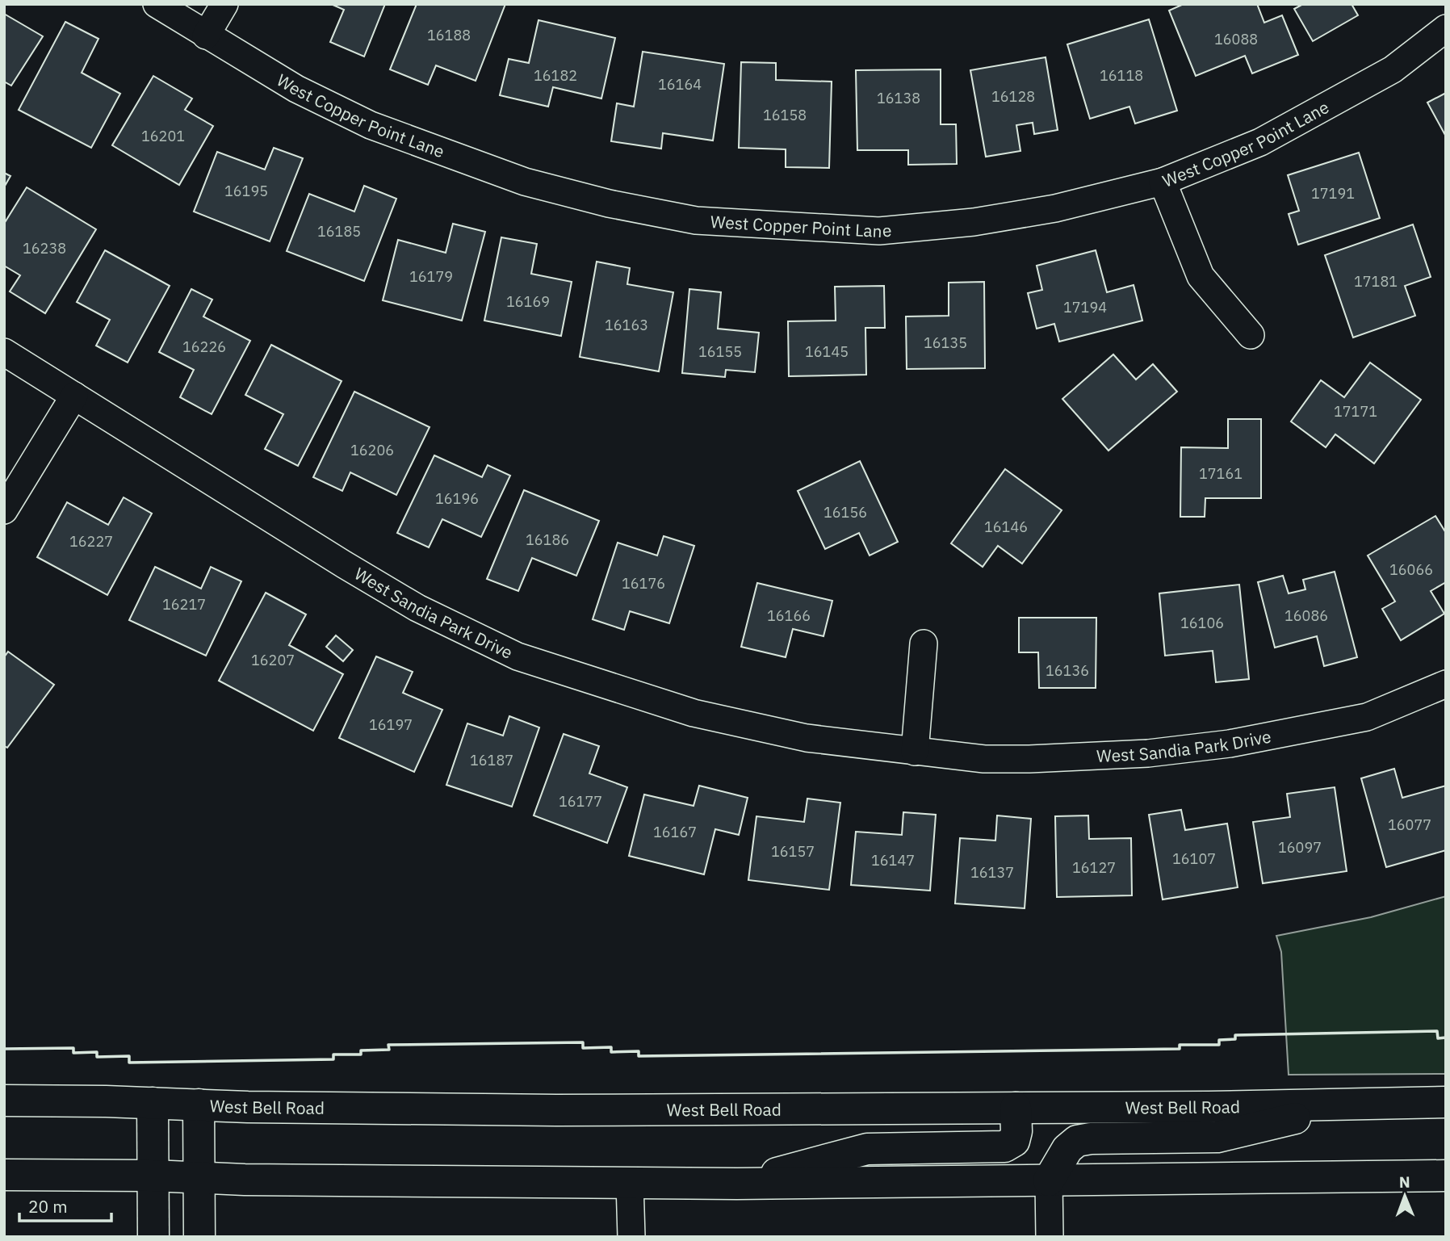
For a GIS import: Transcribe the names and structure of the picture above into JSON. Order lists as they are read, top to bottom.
{
  "streets": {
    "main road": ["West Bell Road"],
    "street": ["West Copper Point Lane", "West Sandia Park Drive"]
  },
  "house_numbers": [
    "16188",
    "16088",
    "16182",
    "16118",
    "16164",
    "16128",
    "16138",
    "16158",
    "16201",
    "16195",
    "17191",
    "16185",
    "16238",
    "16179",
    "17181",
    "16169",
    "17194",
    "16163",
    "16135",
    "16226",
    "16155",
    "16145",
    "17171",
    "16206",
    "17161",
    "16196",
    "16156",
    "16146",
    "16186",
    "16227",
    "16066",
    "16176",
    "16217",
    "16166",
    "16086",
    "16106",
    "16207",
    "16136",
    "16197",
    "16187",
    "16177",
    "16077",
    "16167",
    "16097",
    "16157",
    "16107",
    "16147",
    "16127",
    "16137"
  ],
  "scale_bar": "20 m",
  "north": "top"
}
